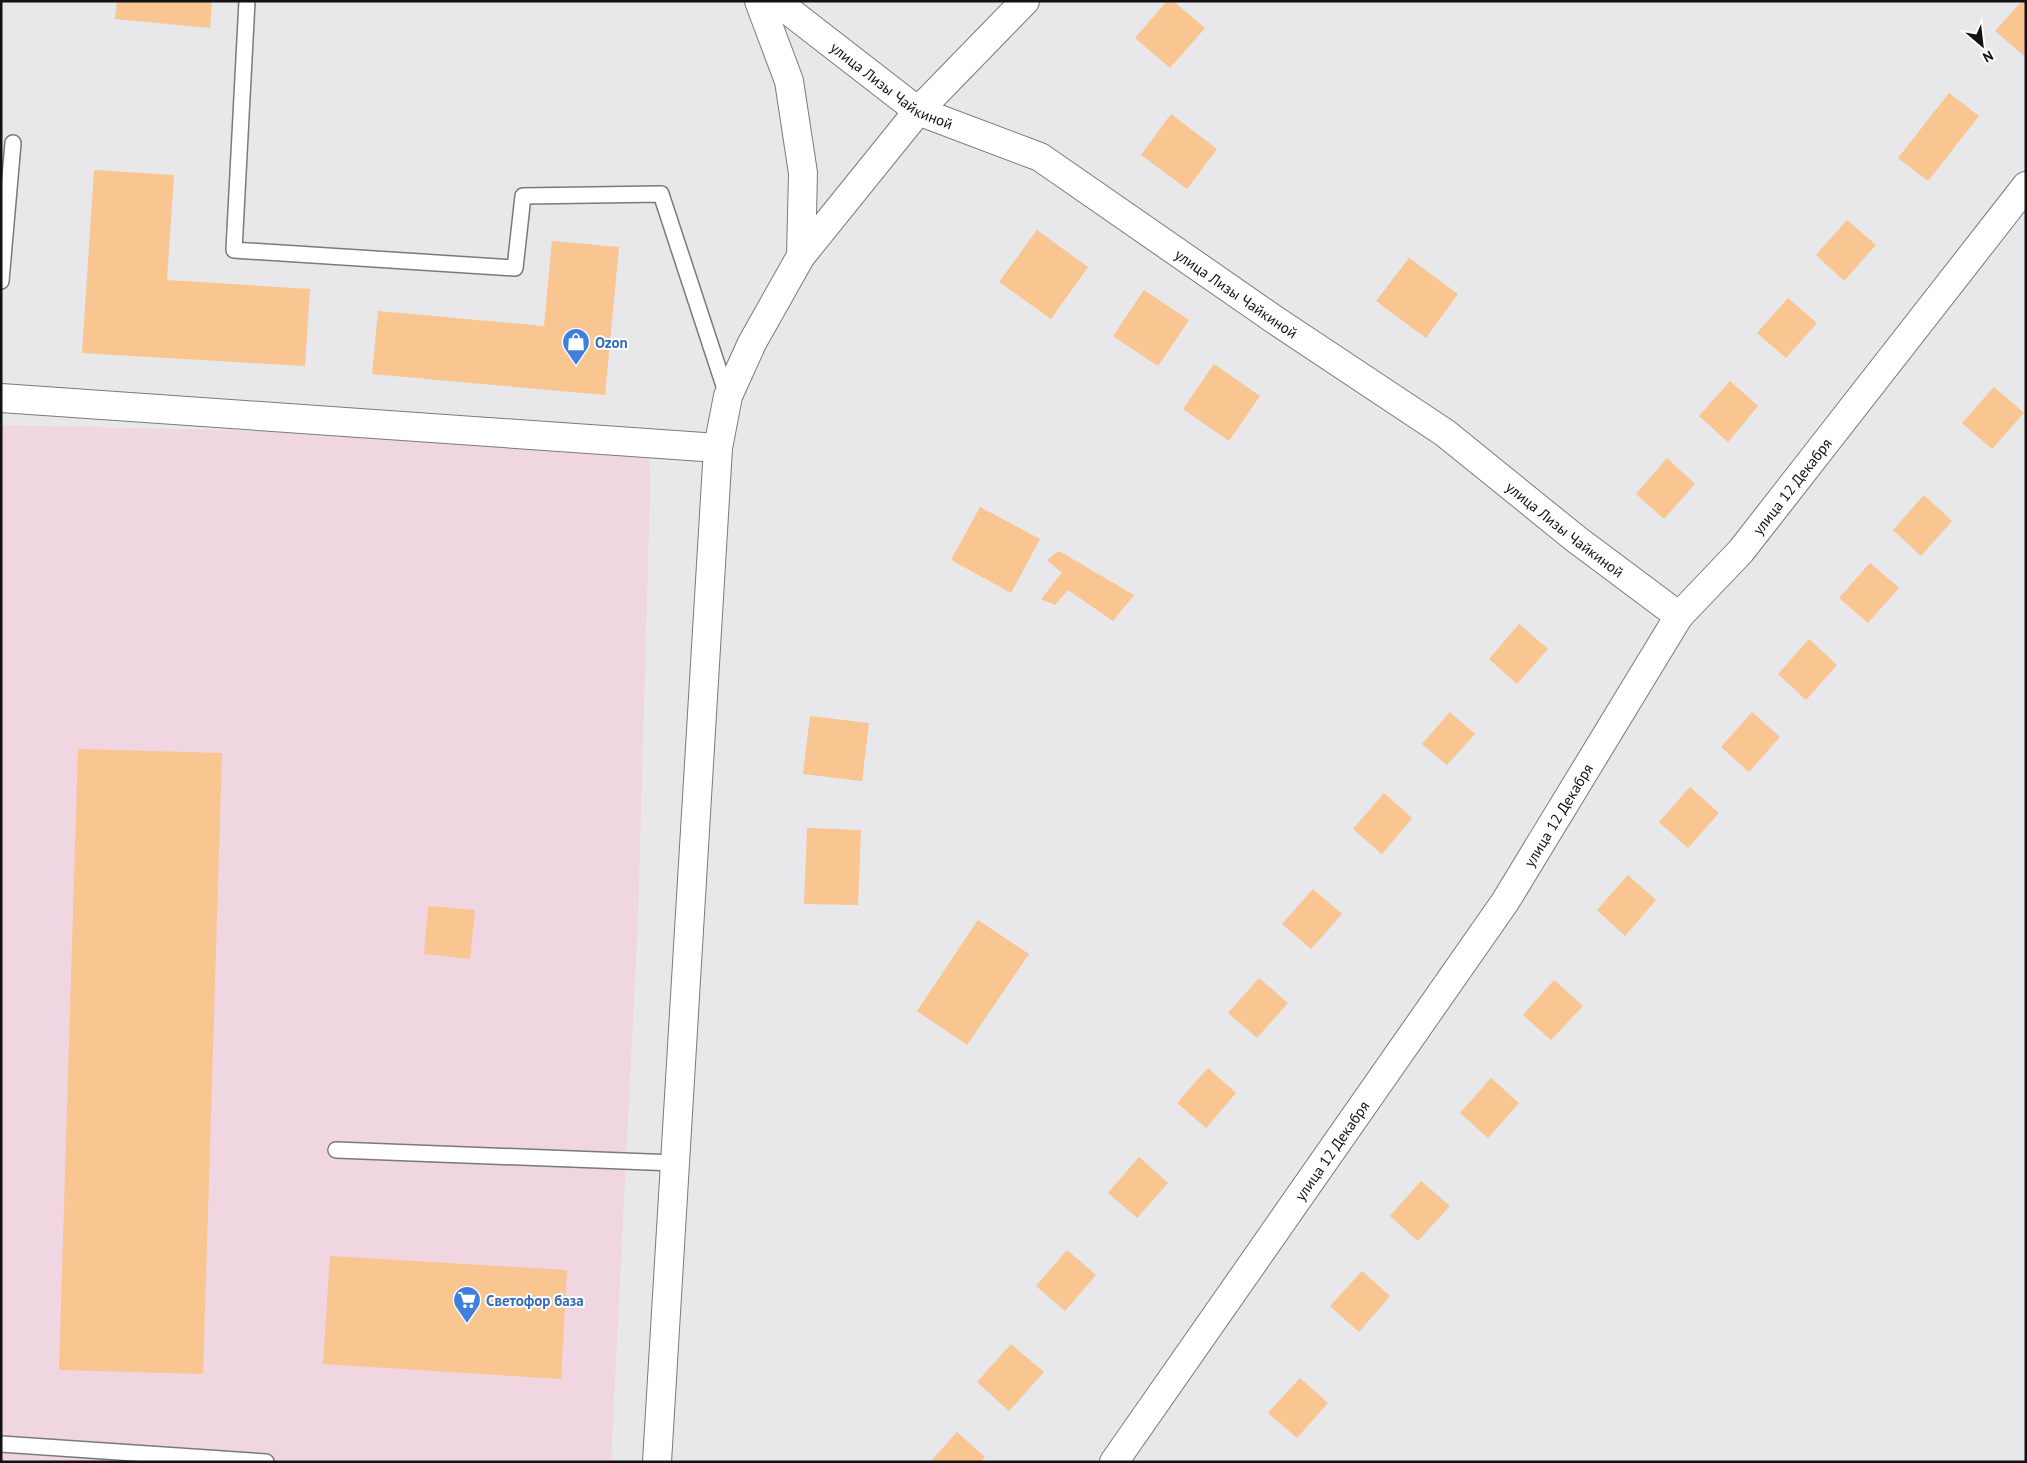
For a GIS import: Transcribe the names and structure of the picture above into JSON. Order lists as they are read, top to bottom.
{
  "streets": {
    "street": ["улица Лизы Чайкиной", "улица 12 Декабря"]
  },
  "crossings": [
    ["улица Лизы Чайкиной", "улица 12 Декабря"]
  ],
  "places": {
    "shop": ["Ozon"],
    "supermarket": ["Светофор база"]
  },
  "north": "bottom right"
}
